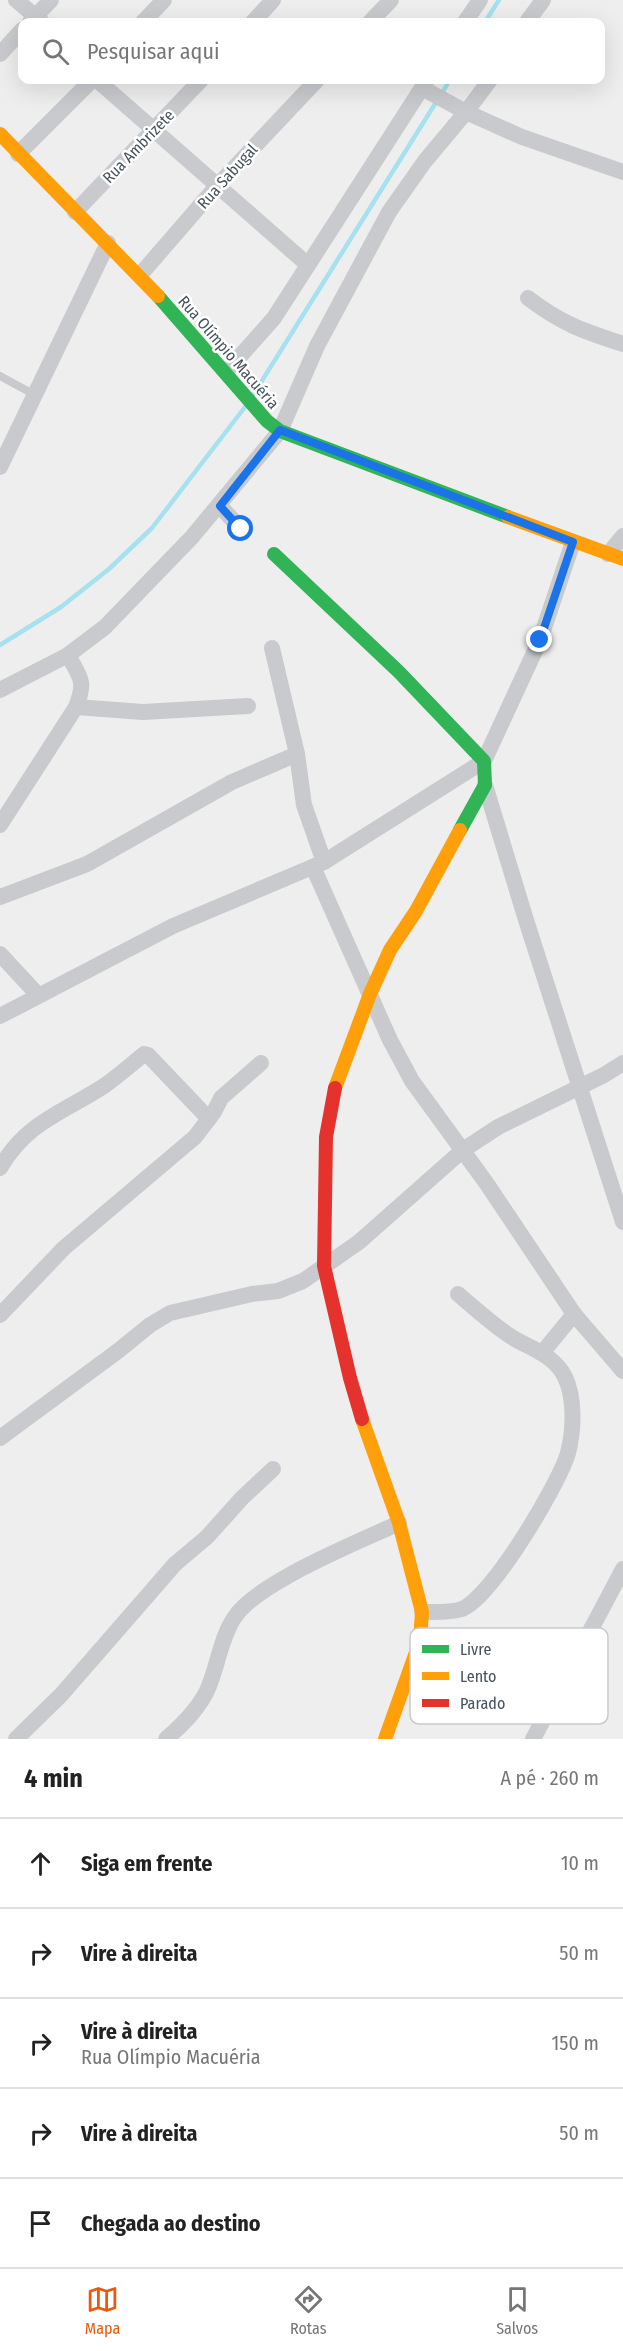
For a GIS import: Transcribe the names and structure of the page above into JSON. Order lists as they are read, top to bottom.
{
  "streets": {
    "street": ["Rua Ambrizete", "Rua Sabugal", "Rua Olímpio Macuéria"]
  },
  "crossings": [
    ["Rua Ambrizete", "Rua Olímpio Macuéria"],
    ["Rua Sabugal", "Rua Olímpio Macuéria"]
  ],
  "legend": ["Livre", "Lento", "Parado"],
  "page": {
    "search": "Pesquisar aqui",
    "heading": ["4 min", "A pé · 260 m"],
    "list": [
      ["Siga em frente", "10 m"],
      ["Vire à direita", "50 m"],
      ["Vire à direita", "Rua Olímpio Macuéria", "150 m"],
      ["Vire à direita", "50 m"],
      "Chegada ao destino"
    ],
    "nav": ["Mapa", "Rotas", "Salvos"]
  }
}
